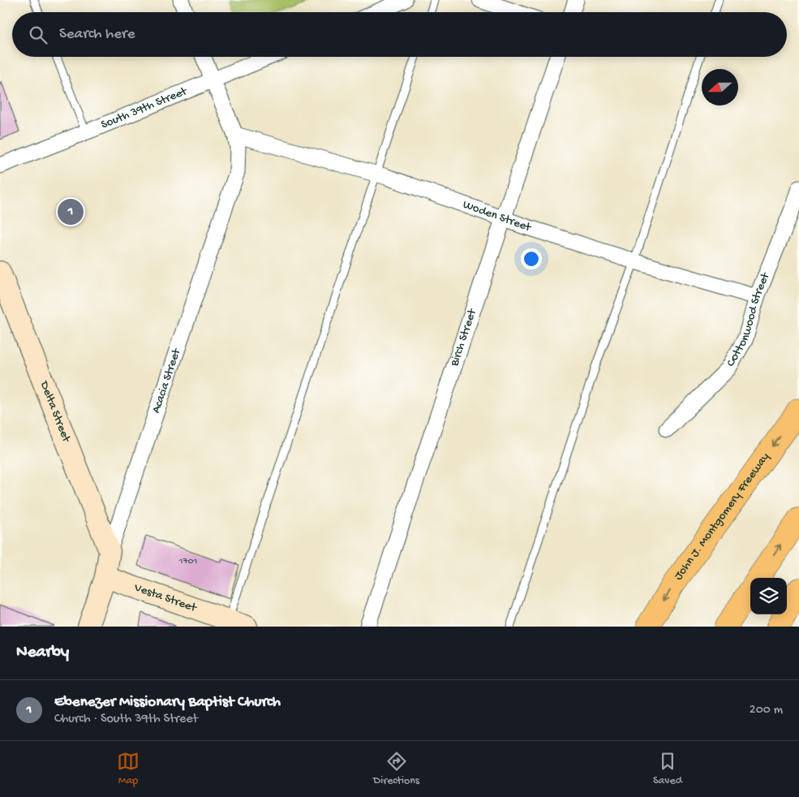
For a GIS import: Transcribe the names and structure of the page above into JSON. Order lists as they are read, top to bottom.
{
  "streets": {
    "highway": ["John J. Montgomery Freeway"],
    "street": [
      "South 39th Street",
      "Woden Street",
      "Cottonwood Street",
      "Birch Street",
      "Acacia Street",
      "Delta Street",
      "Vesta Street"
    ]
  },
  "crossings": [
    ["South 39th Street", "Acacia Street"],
    ["Woden Street", "Cottonwood Street"],
    ["Woden Street", "Birch Street"],
    ["Woden Street", "Acacia Street"],
    ["Acacia Street", "Delta Street"],
    ["Acacia Street", "Vesta Street"]
  ],
  "house_numbers": ["1701"],
  "north": "left",
  "page": {
    "search": "Search here",
    "pins": "1",
    "heading": "Nearby",
    "list": [
      {
        "mark": "1",
        "name": "Ebenezer Missionary Baptist Church",
        "note": "Church · South 39th Street",
        "value": "200 m"
      }
    ],
    "nav": ["Map", "Directions", "Saved"]
  }
}
